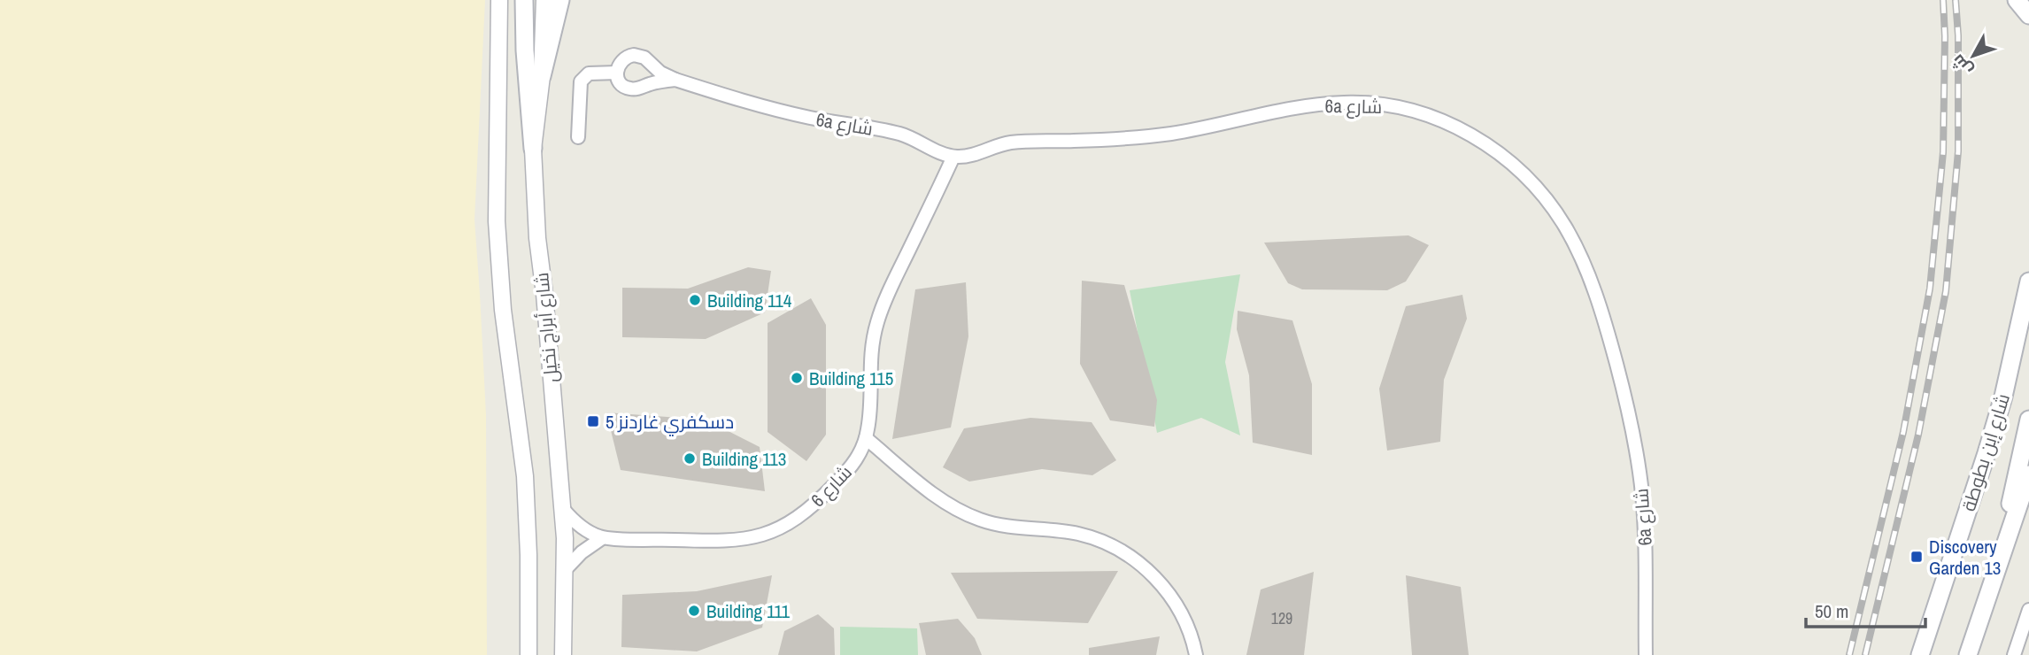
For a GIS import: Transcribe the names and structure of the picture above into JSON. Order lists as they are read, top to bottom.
{
  "streets": {
    "main road": ["شارع إبن بطوطة"],
    "street": ["6a شارع", "شارع أبراج نخيل", "شارع 6"]
  },
  "crossings": [
    ["6a شارع", "شارع 6"]
  ],
  "places": {
    "other": [
      "Building 114",
      "Building 115",
      "Building 113",
      "Building 111"
    ],
    "transit": ["دسكفري غاردنز 5", "Discovery Garden 13"]
  },
  "house_numbers": ["129"],
  "scale_bar": "50 m",
  "north": "bottom left"
}
